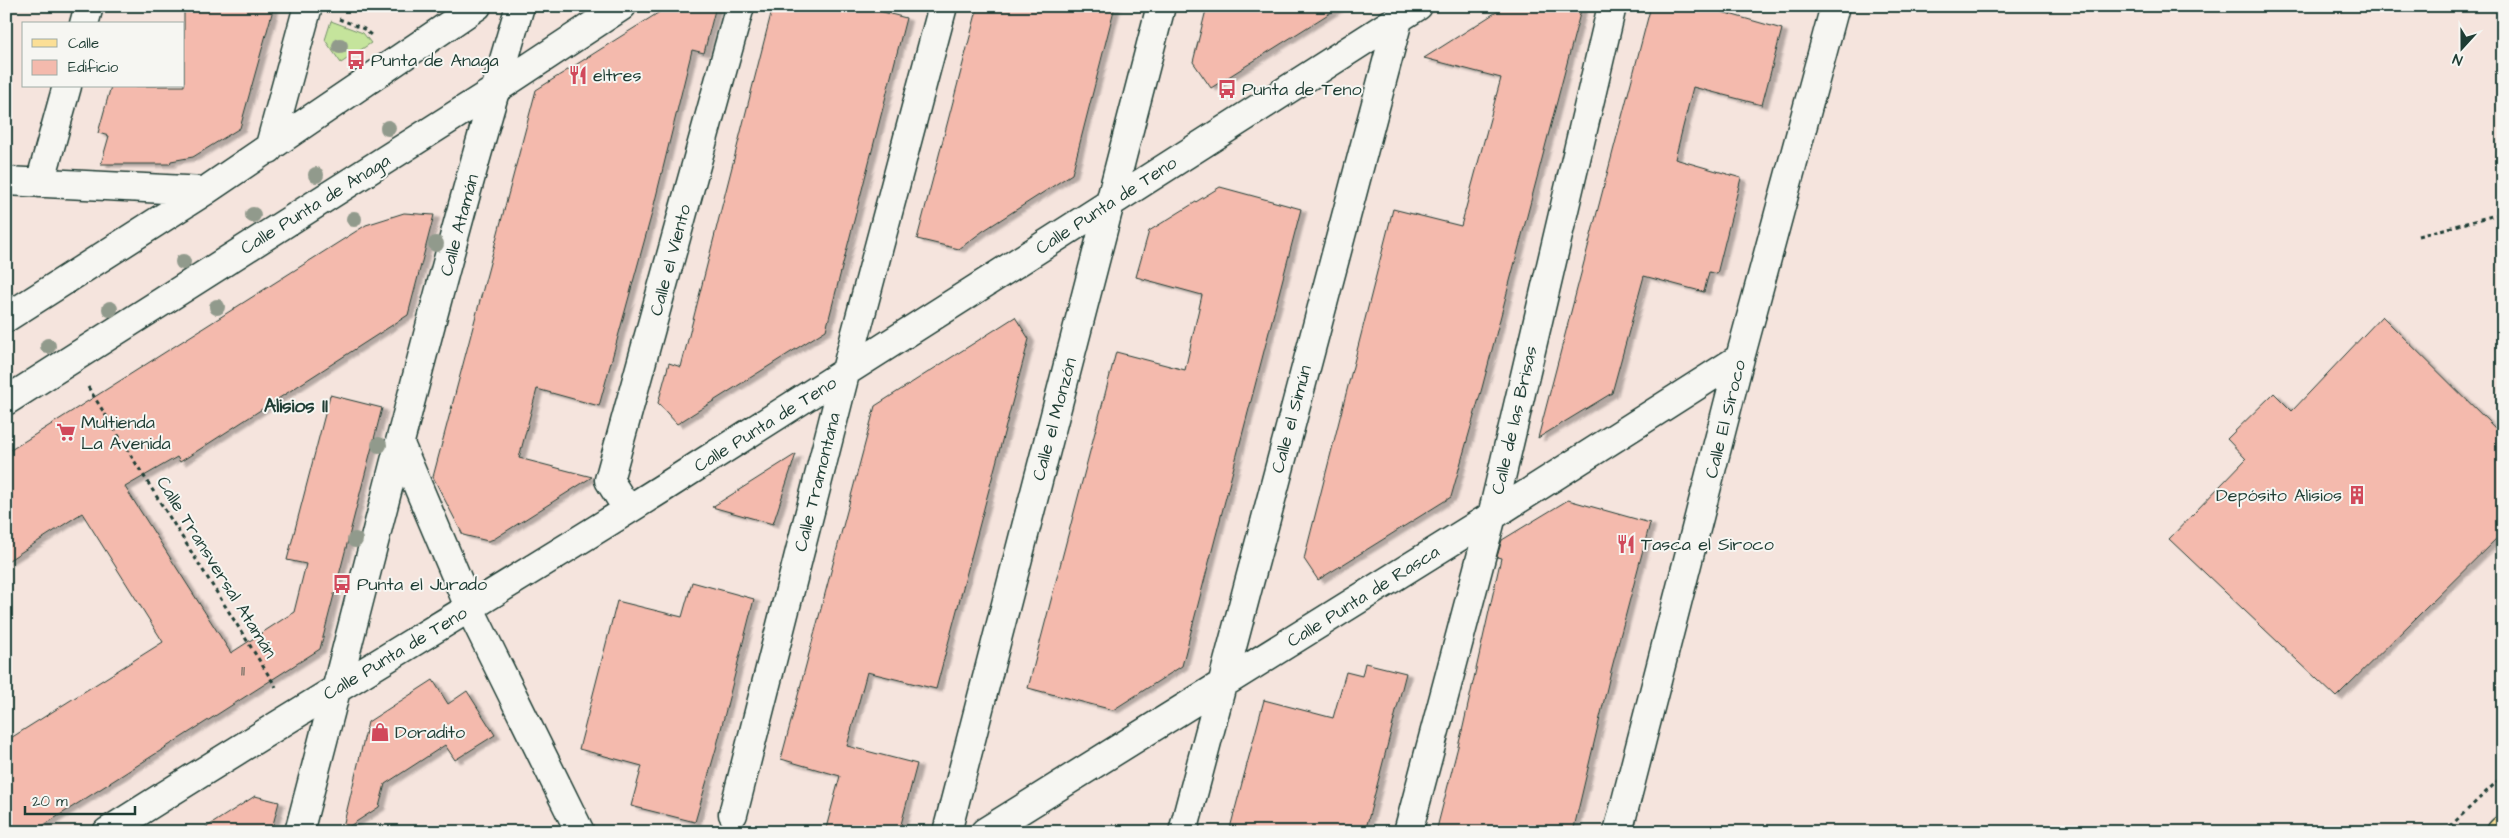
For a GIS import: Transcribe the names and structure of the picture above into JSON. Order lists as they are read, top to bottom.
{
  "streets": {
    "street": [
      "Calle Punta de Anaga",
      "Calle Punta de Teno",
      "Calle Atamán",
      "Calle el Viento",
      "Calle el Monzón",
      "Calle el Simún",
      "Calle El Siroco",
      "Calle de las Brisas",
      "Calle Tramontana",
      "Calle Punta de Rasca"
    ],
    "path": ["Calle Transversal Atamán"]
  },
  "crossings": [
    ["Calle Punta de Anaga", "Calle Atamán"],
    ["Calle Punta de Anaga", "Calle Transversal Atamán"],
    ["Calle Punta de Teno", "Calle Atamán"],
    ["Calle Punta de Teno", "Calle el Viento"],
    ["Calle Punta de Teno", "Calle el Monzón"],
    ["Calle Punta de Teno", "Calle el Simún"],
    ["Calle Punta de Teno", "Calle Tramontana"],
    ["Calle Punta de Teno", "Calle Transversal Atamán"],
    ["Calle el Simún", "Calle Punta de Rasca"],
    ["Calle El Siroco", "Calle Punta de Rasca"],
    ["Calle de las Brisas", "Calle Punta de Rasca"]
  ],
  "districts": ["Alisios II"],
  "places": {
    "bus stop": ["Punta de Anaga", "Punta de Teno", "Punta el Jurado"],
    "restaurant": ["eltres", "Tasca el Siroco"],
    "supermarket": ["Multienda La Avenida"],
    "building": ["Depósito Alisios"],
    "shop": ["Doradito"]
  },
  "house_numbers": ["11"],
  "legend": ["Calle", "Edificio"],
  "scale_bar": "20 m",
  "north": "bottom"
}
